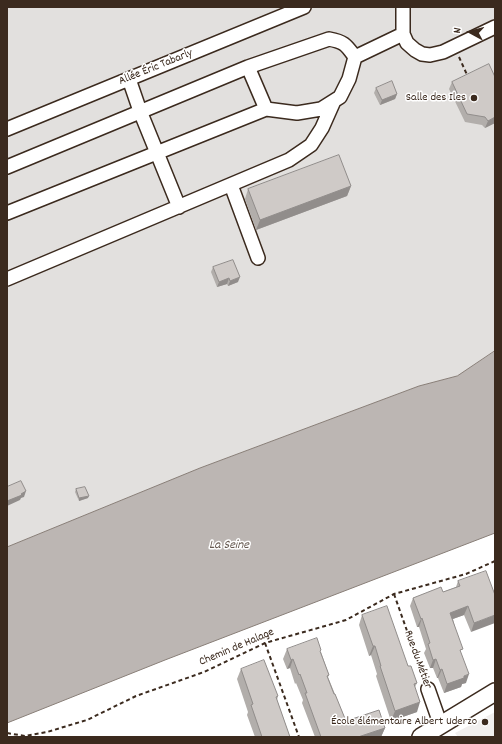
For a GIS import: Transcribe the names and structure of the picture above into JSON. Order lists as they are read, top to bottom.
{
  "streets": {
    "street": ["Allée Éric Tabarly", "Rue du Métier"],
    "path": ["Chemin de Halage"]
  },
  "crossings": [
    ["Chemin de Halage", "Rue du Métier"]
  ],
  "water": ["La Seine"],
  "places": ["Salle des Iles", "École élémentaire Albert Uderzo"],
  "north": "left"
}
